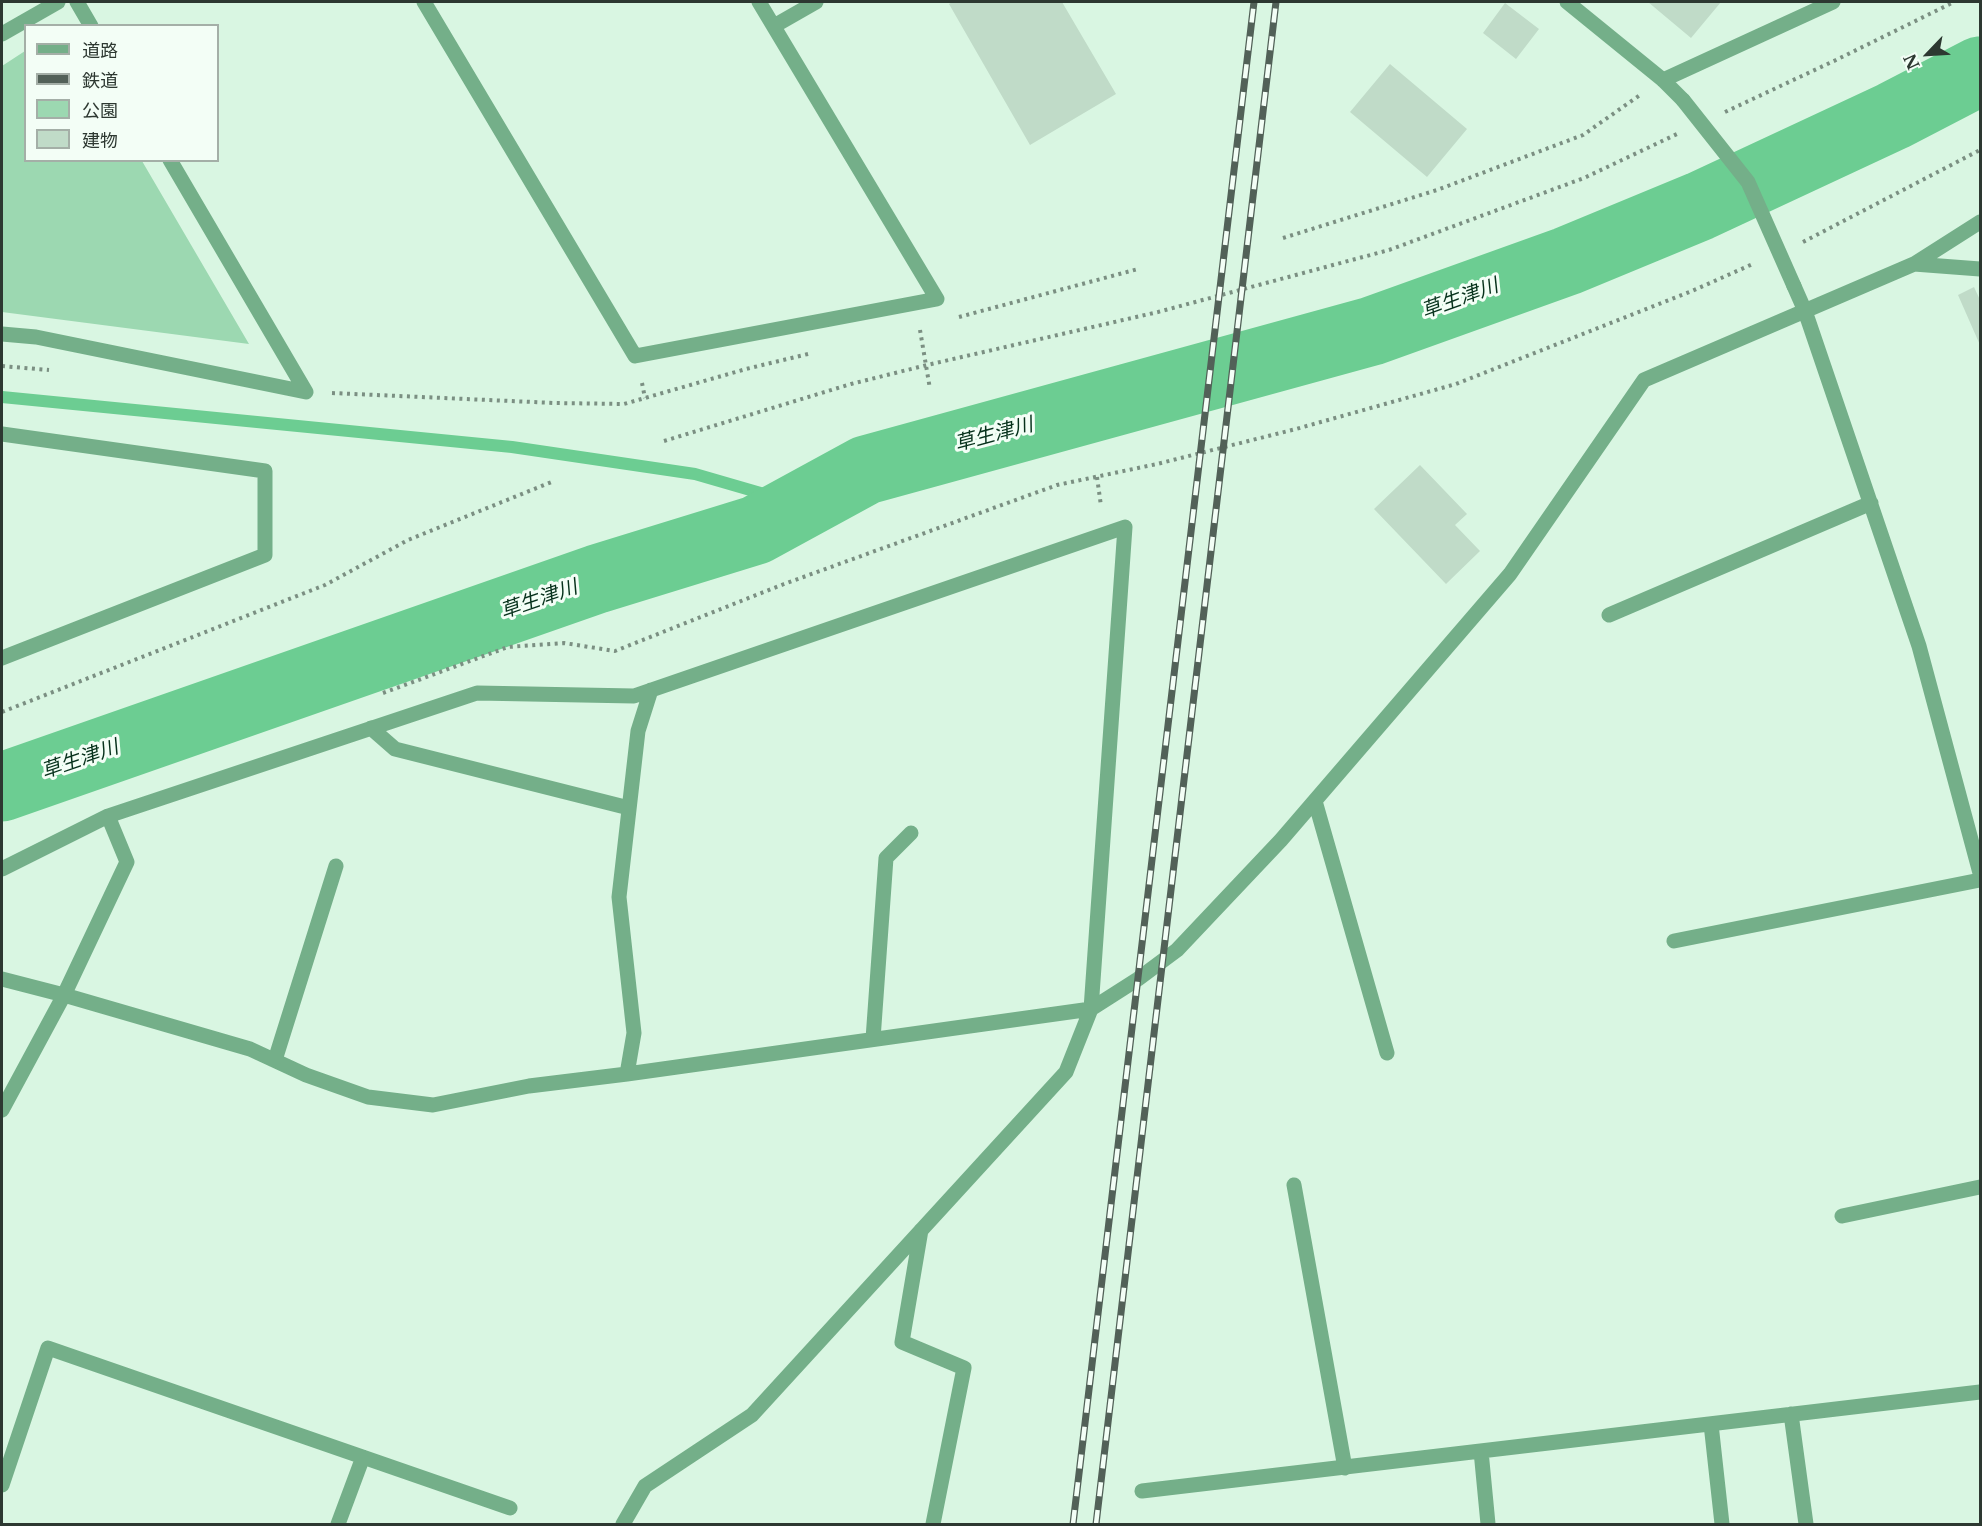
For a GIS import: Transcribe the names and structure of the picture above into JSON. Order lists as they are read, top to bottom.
{
  "water": ["草生津川"],
  "legend": [
    "道路",
    "鉄道",
    "公園",
    "建物"
  ],
  "north": "bottom left"
}
